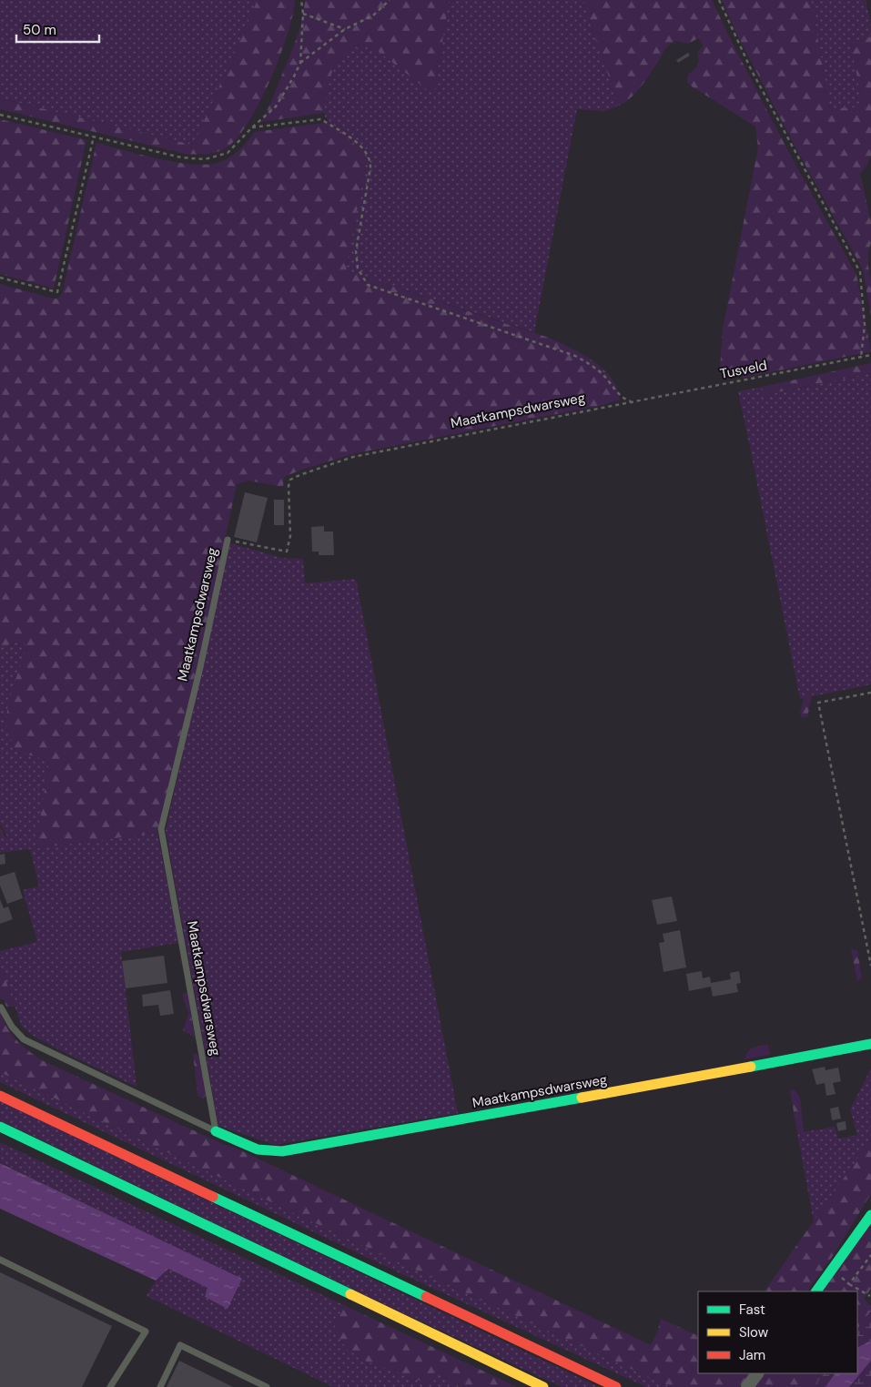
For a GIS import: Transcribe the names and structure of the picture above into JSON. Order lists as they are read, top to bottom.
{
  "streets": {
    "main road": ["Maatkampsdwarsweg"],
    "path": ["Tusveld"]
  },
  "crossings": [
    ["Tusveld", "Maatkampsdwarsweg"]
  ],
  "legend": ["Fast", "Slow", "Jam"],
  "scale_bar": "50 m"
}
